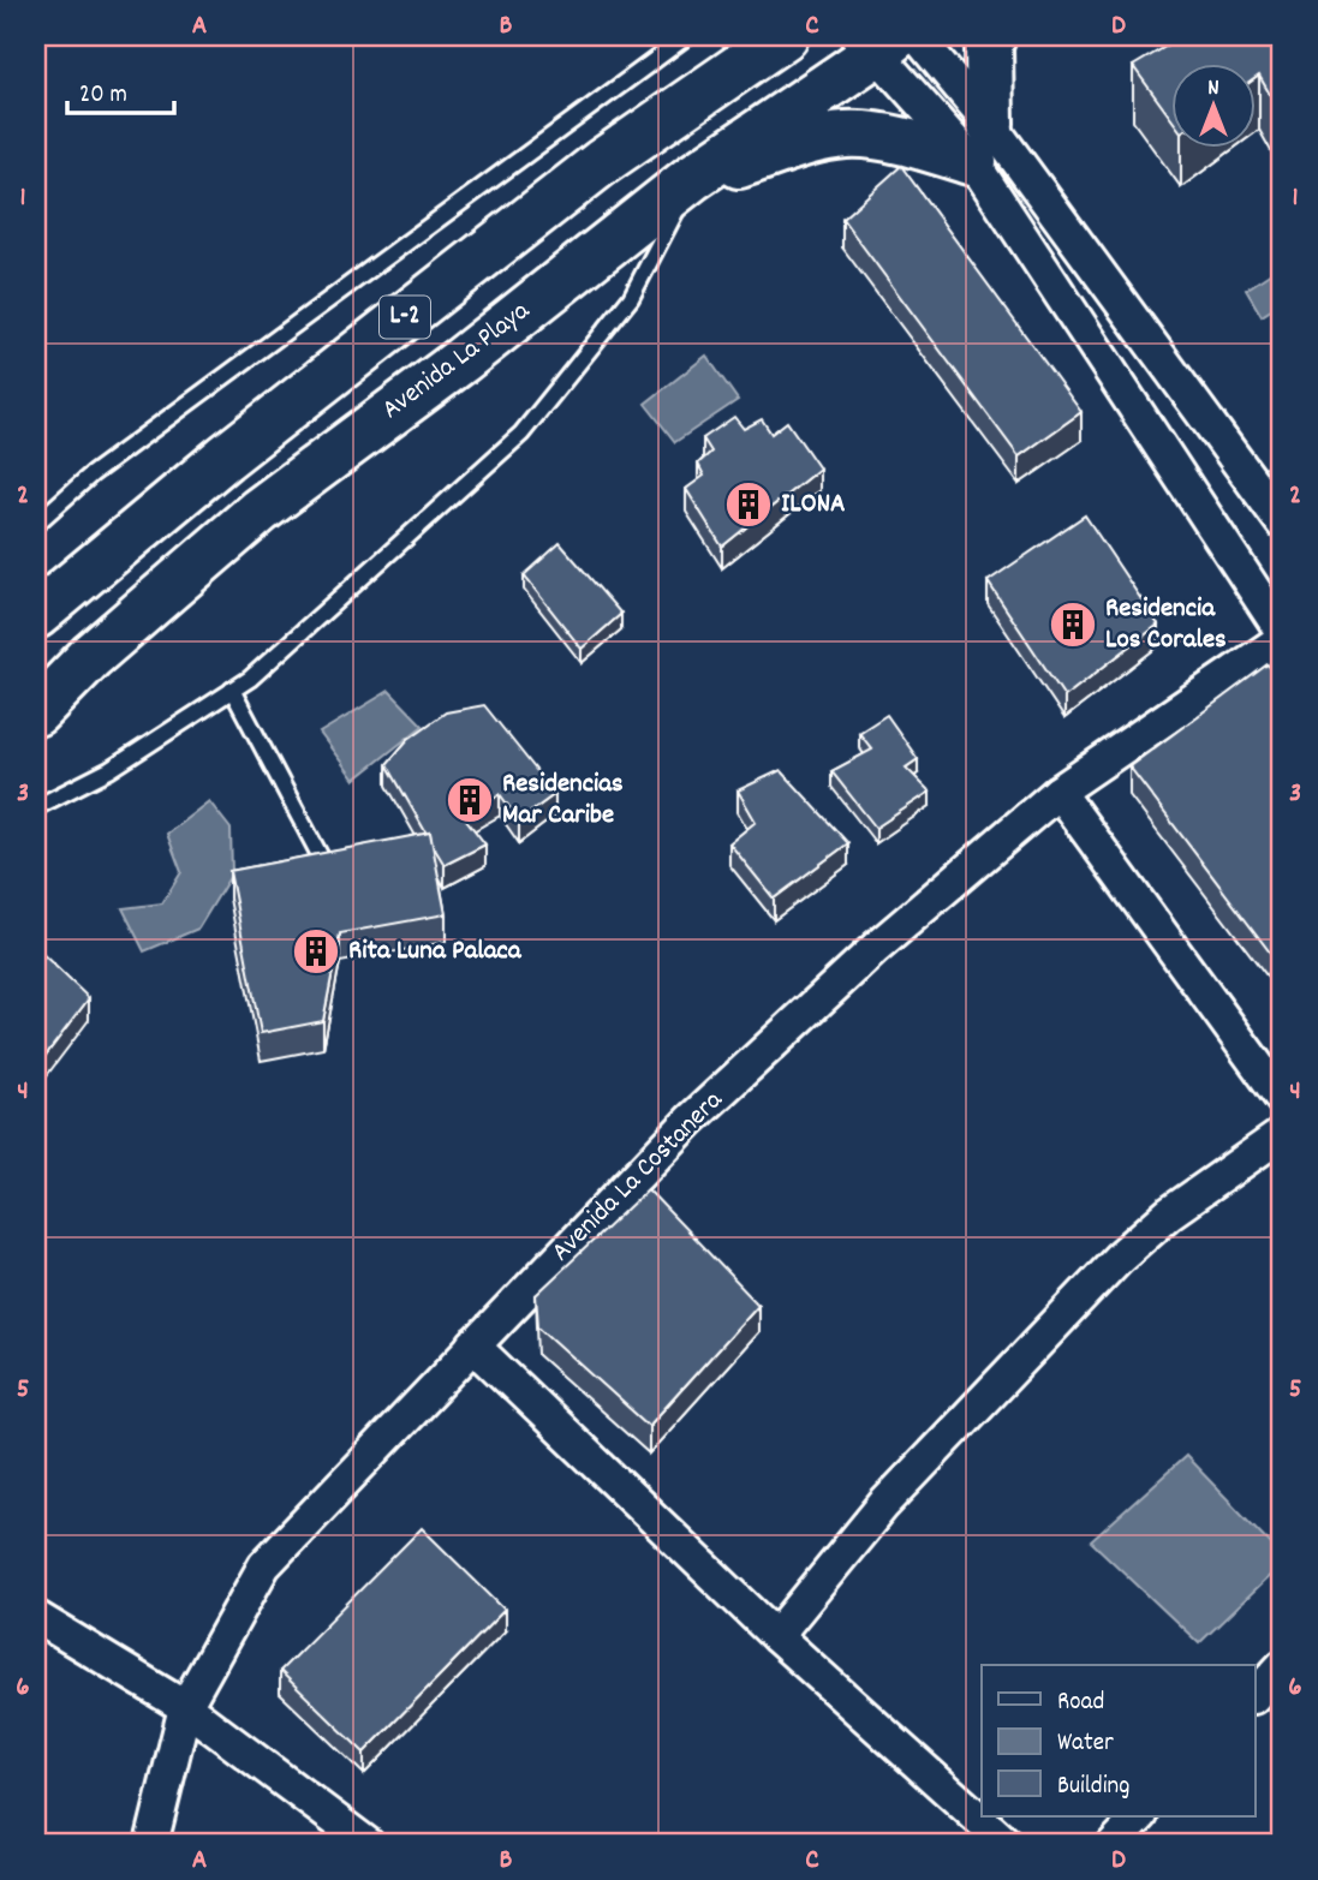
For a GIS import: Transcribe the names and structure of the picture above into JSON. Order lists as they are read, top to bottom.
{
  "streets": {
    "main road": ["L-2", "Avenida La Playa"],
    "street": ["Avenida La Costanera"]
  },
  "places": {
    "building": [
      "ILONA",
      "Residencia Los Corales",
      "Residencias Mar Caribe",
      "Rita Luna Palaca"
    ]
  },
  "legend": ["Road", "Water", "Building"],
  "scale_bar": "20 m",
  "north": "top",
  "grid": {
    "columns": [
      "A",
      "B",
      "C",
      "D"
    ],
    "rows": [
      "1",
      "2",
      "3",
      "4",
      "5",
      "6"
    ]
  }
}
